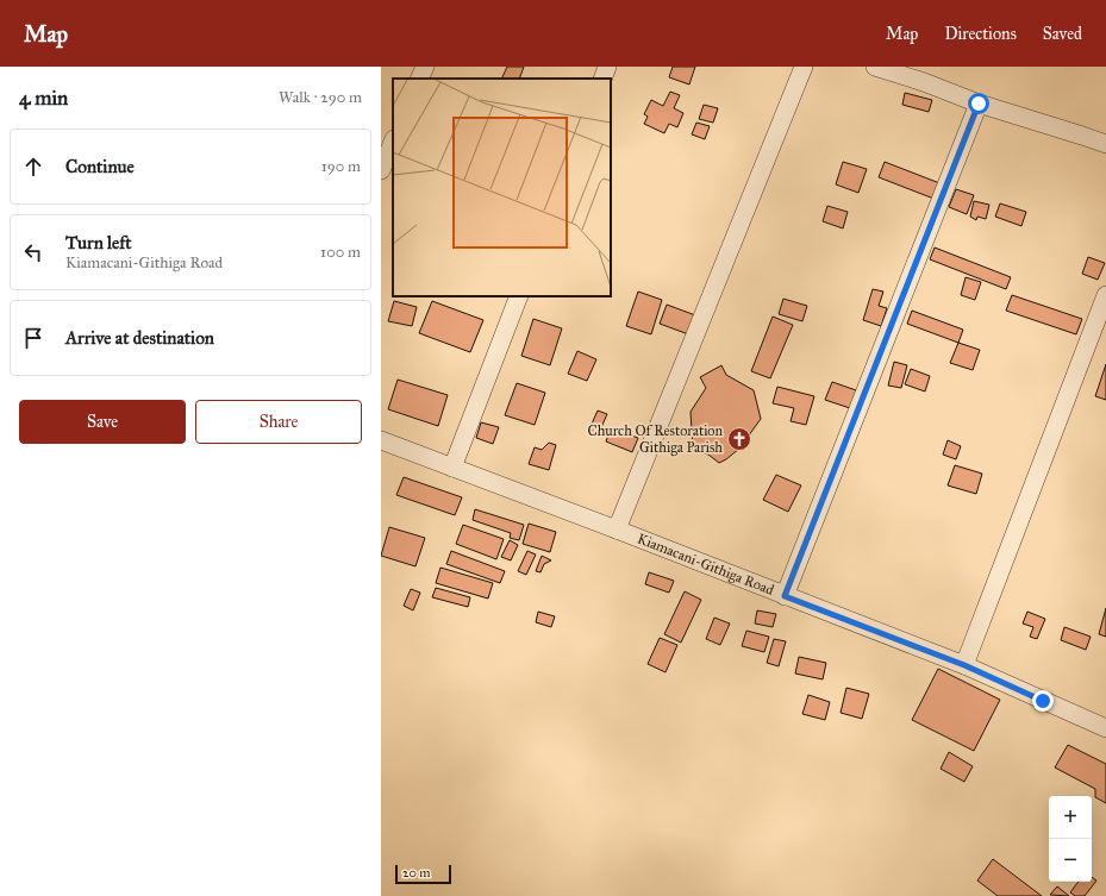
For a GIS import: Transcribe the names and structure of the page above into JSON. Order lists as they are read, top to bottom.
{
  "streets": {
    "street": ["Kiamacani-Githiga Road"]
  },
  "places": {
    "church": ["Church Of Restoration Githiga Parish"]
  },
  "scale_bar": "20 m",
  "page": {
    "header": "Map",
    "nav": ["Map", "Directions", "Saved"],
    "heading": ["4 min", "Walk · 290 m"],
    "list": [
      ["Continue", "190 m"],
      ["Turn left", "Kiamacani-Githiga Road", "100 m"],
      "Arrive at destination"
    ],
    "buttons": ["Save", "Share"],
    "map_buttons": ["+", "−"],
    "scale": "20 m"
  }
}
